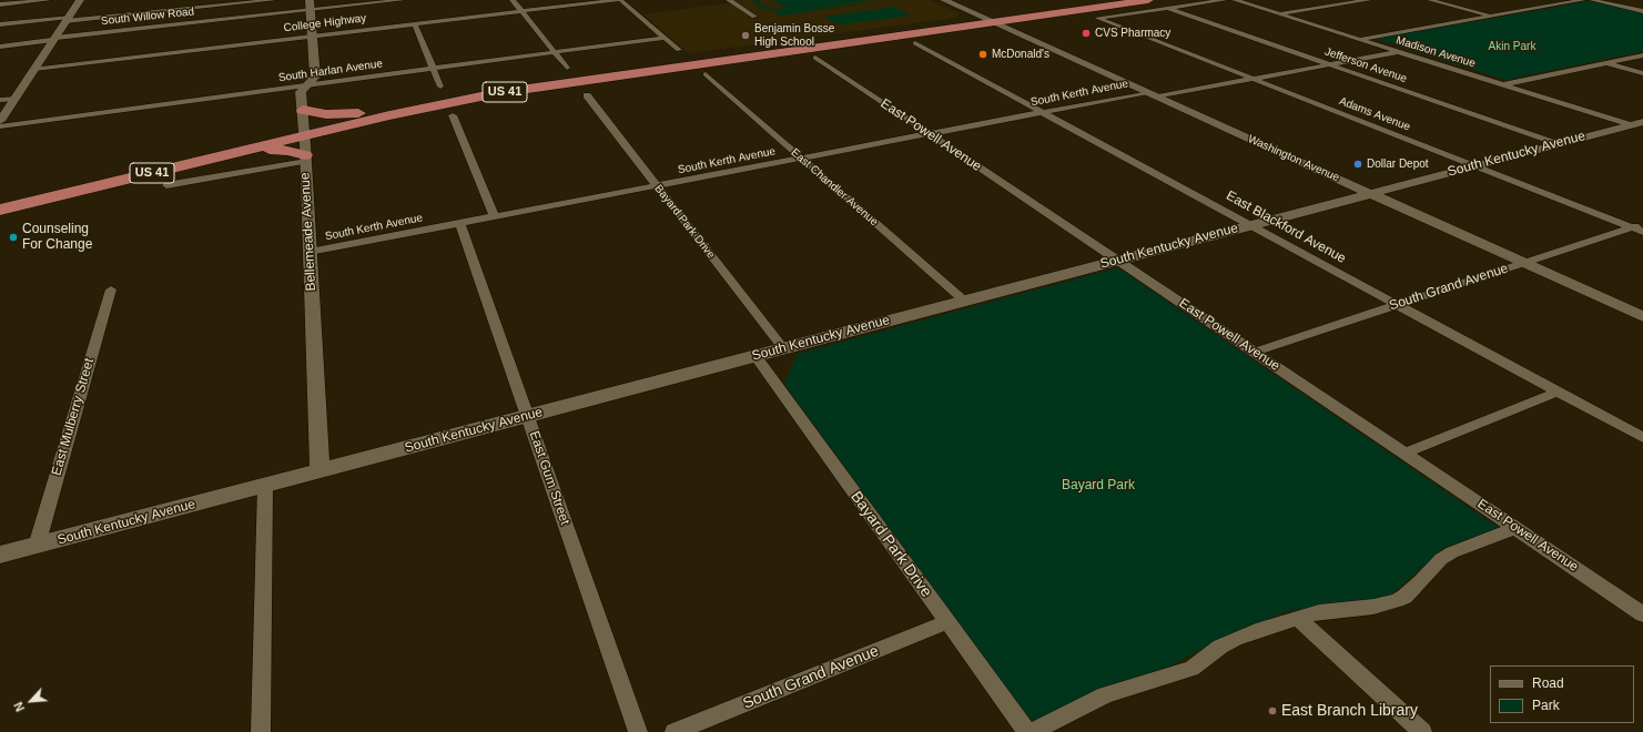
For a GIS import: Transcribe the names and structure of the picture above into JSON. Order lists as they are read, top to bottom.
{
  "streets": {
    "highway": ["US 41"],
    "street": [
      "South Willow Road",
      "College Highway",
      "Madison Avenue",
      "Jefferson Avenue",
      "South Harlan Avenue",
      "South Kerth Avenue",
      "Adams Avenue",
      "East Powell Avenue",
      "South Kentucky Avenue",
      "Washington Avenue",
      "East Chandler Avenue",
      "Bayard Park Drive",
      "East Blackford Avenue",
      "Bellemeade Avenue",
      "South Grand Avenue",
      "East Mulberry Street",
      "East Gum Street"
    ]
  },
  "crossings": [
    ["South Willow Road", "Bellemeade Avenue"],
    ["College Highway", "Bellemeade Avenue"],
    ["Madison Avenue", "South Kerth Avenue"],
    ["Madison Avenue", "South Kentucky Avenue"],
    ["Jefferson Avenue", "South Kerth Avenue"],
    ["Jefferson Avenue", "Adams Avenue"],
    ["Jefferson Avenue", "South Kentucky Avenue"],
    ["South Harlan Avenue", "Bellemeade Avenue"],
    ["US 41", "Washington Avenue"],
    ["US 41", "East Chandler Avenue"],
    ["US 41", "Bellemeade Avenue"],
    ["South Kerth Avenue", "Adams Avenue"],
    ["South Kerth Avenue", "East Powell Avenue"],
    ["South Kerth Avenue", "Washington Avenue"],
    ["South Kerth Avenue", "East Chandler Avenue"],
    ["South Kerth Avenue", "Bayard Park Drive"],
    ["South Kerth Avenue", "East Blackford Avenue"],
    ["South Kerth Avenue", "Bellemeade Avenue"],
    ["South Kerth Avenue", "East Gum Street"],
    ["Adams Avenue", "South Kentucky Avenue"],
    ["Adams Avenue", "South Grand Avenue"],
    ["East Powell Avenue", "South Kentucky Avenue"],
    ["East Powell Avenue", "South Grand Avenue"],
    ["South Kentucky Avenue", "Washington Avenue"],
    ["South Kentucky Avenue", "East Chandler Avenue"],
    ["South Kentucky Avenue", "Bayard Park Drive"],
    ["South Kentucky Avenue", "East Blackford Avenue"],
    ["South Kentucky Avenue", "Bellemeade Avenue"],
    ["South Kentucky Avenue", "East Mulberry Street"],
    ["South Kentucky Avenue", "East Gum Street"],
    ["Washington Avenue", "South Grand Avenue"],
    ["Bayard Park Drive", "South Grand Avenue"],
    ["East Blackford Avenue", "South Grand Avenue"]
  ],
  "parks": ["Akin Park", "Bayard Park"],
  "places": [
    "CVS Pharmacy",
    "Benjamin Bosse High School",
    "McDonald's",
    "Dollar Depot",
    "Counseling For Change",
    "East Branch Library"
  ],
  "legend": ["Road", "Park"],
  "north": "bottom left"
}
